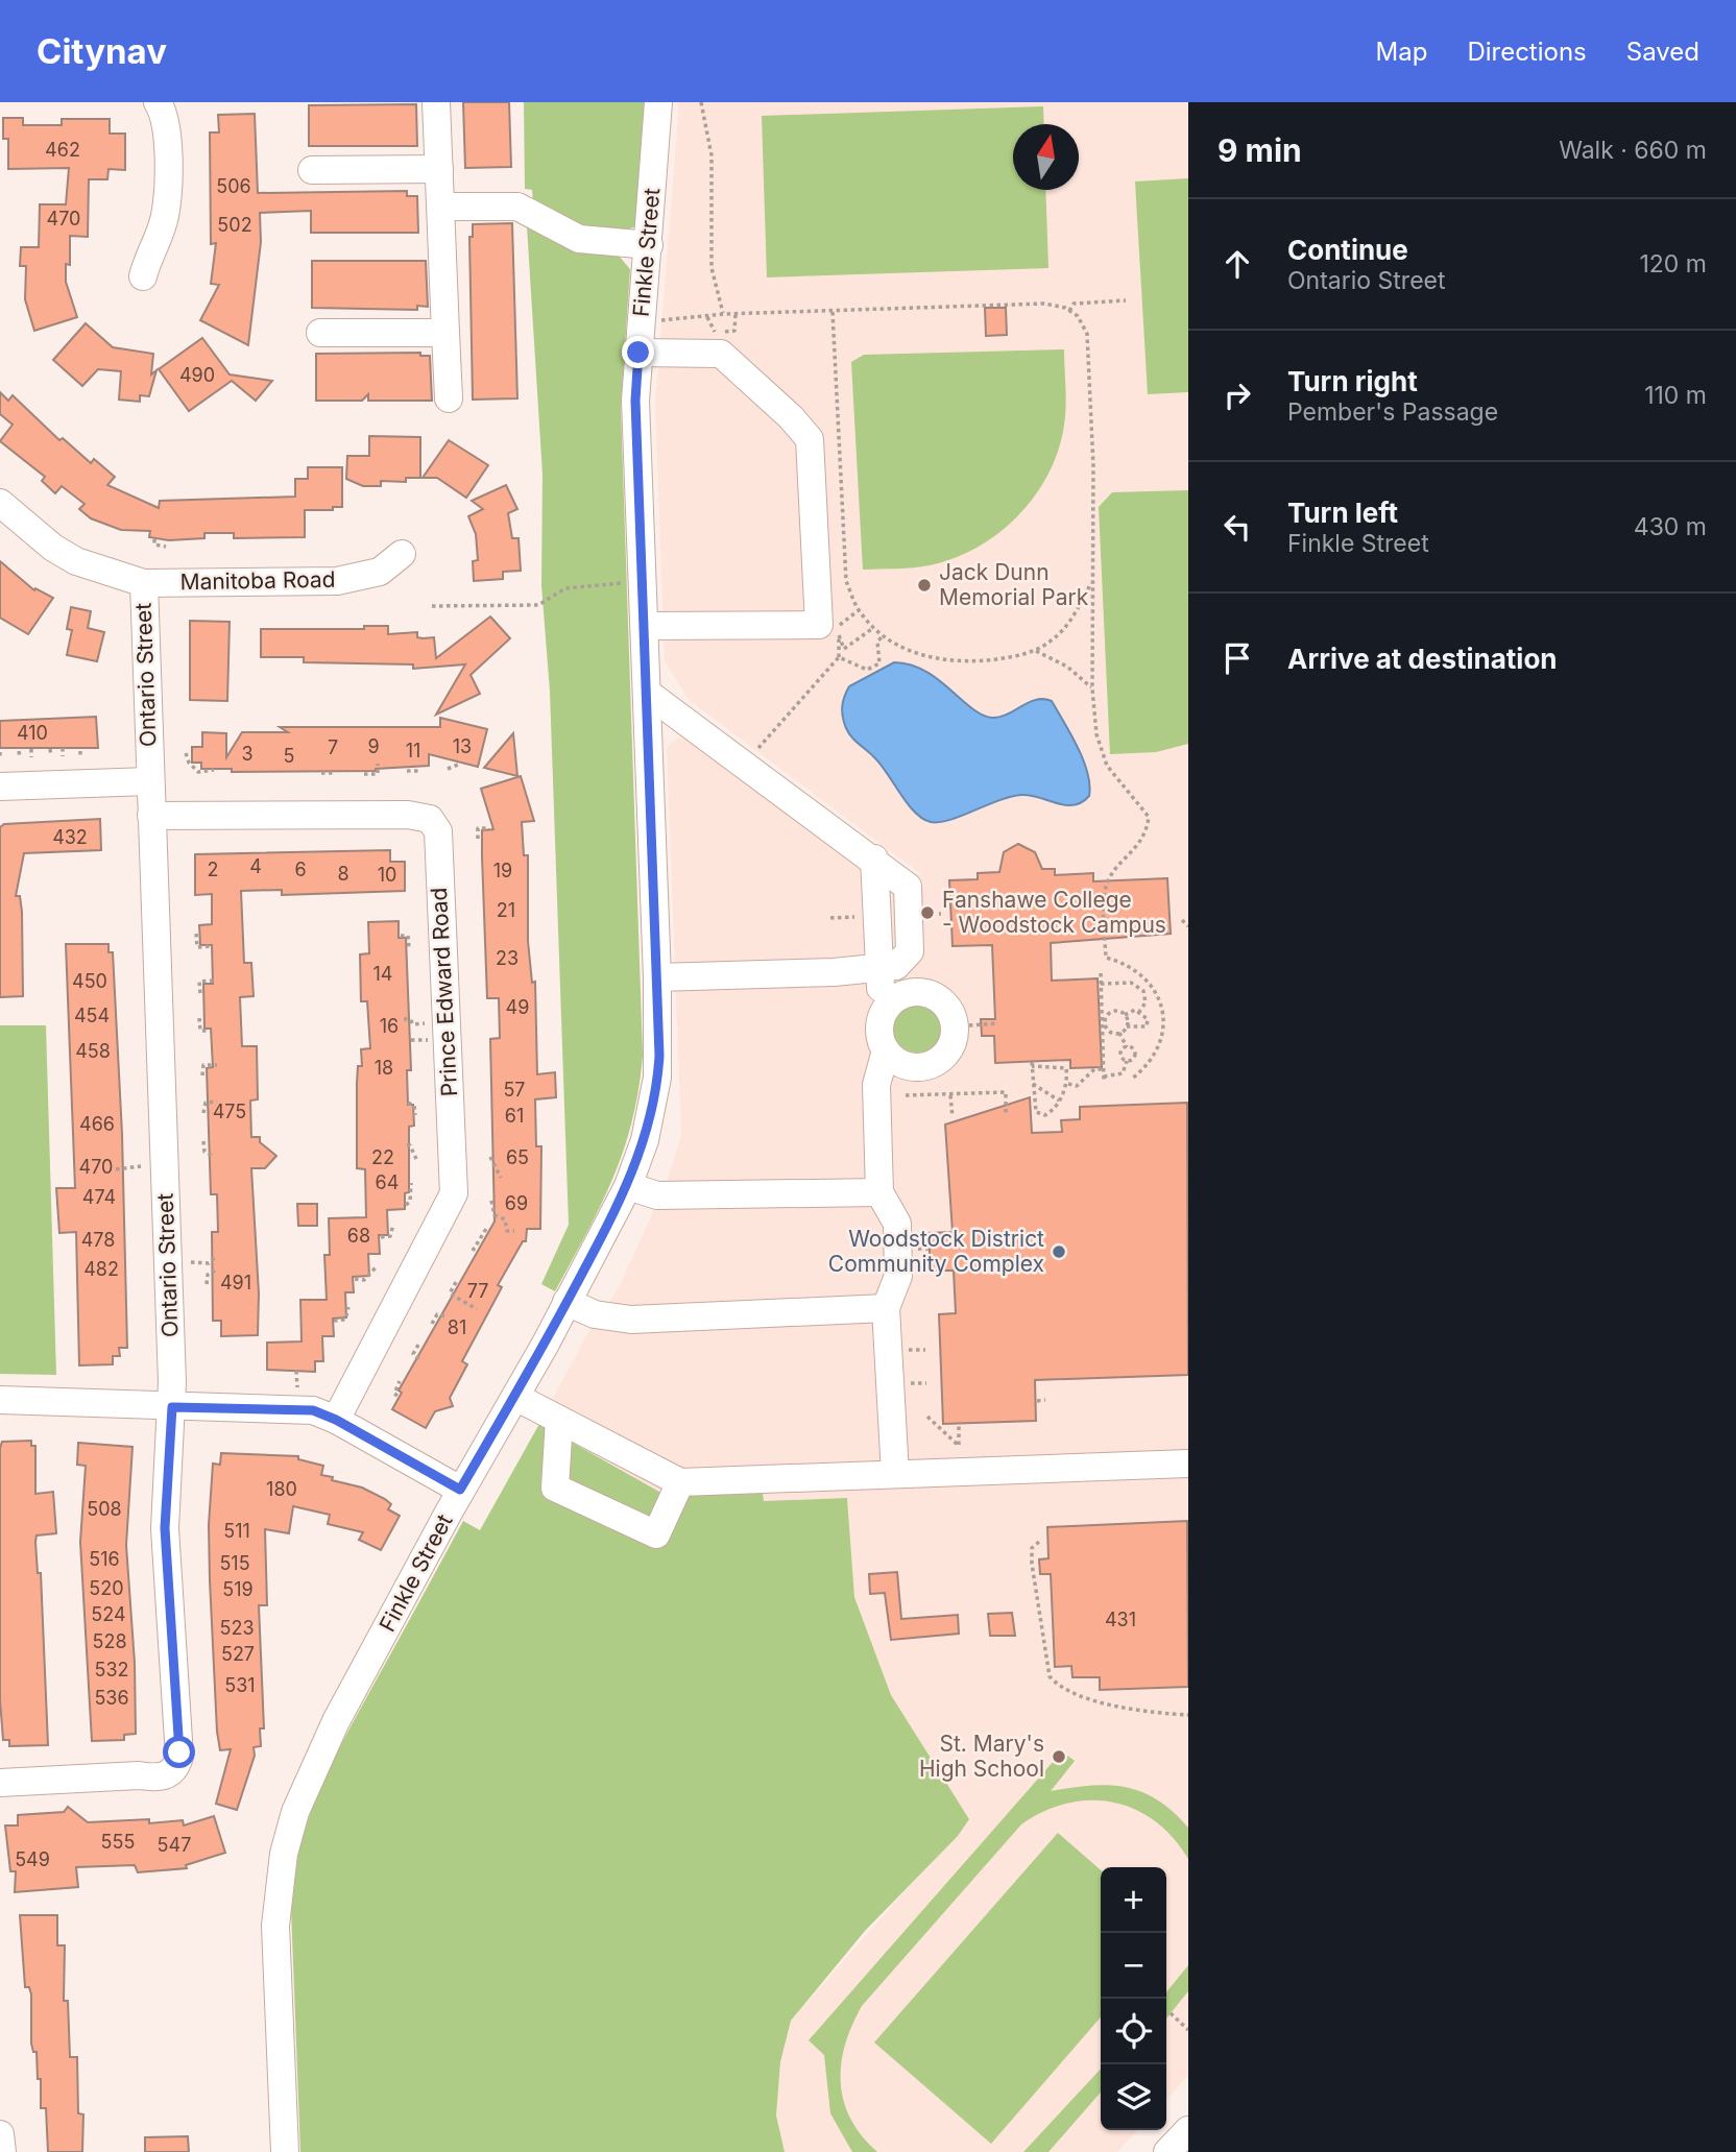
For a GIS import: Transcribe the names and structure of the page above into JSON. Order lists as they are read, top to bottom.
{
  "streets": {
    "street": [
      "Finkle Street",
      "Manitoba Road",
      "Ontario Street",
      "Prince Edward Road"
    ]
  },
  "crossings": [
    ["Manitoba Road", "Ontario Street"],
    ["Ontario Street", "Prince Edward Road"]
  ],
  "places": [
    "Jack Dunn Memorial Park",
    "Fanshawe College - Woodstock Campus",
    "Woodstock District Community Complex",
    "St. Mary's High School"
  ],
  "house_numbers": [
    "462",
    "506",
    "470",
    "502",
    "490",
    "410",
    "9",
    "13",
    "7",
    "11",
    "3",
    "5",
    "432",
    "4",
    "2",
    "6",
    "19",
    "8",
    "10",
    "21",
    "23",
    "14",
    "450",
    "49",
    "454",
    "16",
    "458",
    "18",
    "57",
    "475",
    "61",
    "466",
    "22",
    "65",
    "470",
    "64",
    "474",
    "69",
    "68",
    "478",
    "482",
    "491",
    "77",
    "81",
    "180",
    "508",
    "511",
    "516",
    "515",
    "520",
    "519",
    "524",
    "431",
    "523",
    "528",
    "527",
    "532",
    "531",
    "536",
    "555",
    "547",
    "549"
  ],
  "north": "top",
  "page": {
    "header": "Citynav",
    "nav": ["Map", "Directions", "Saved"],
    "heading": ["9 min", "Walk · 660 m"],
    "list": [
      ["Continue", "Ontario Street", "120 m"],
      ["Turn right", "Pember's Passage", "110 m"],
      ["Turn left", "Finkle Street", "430 m"],
      "Arrive at destination"
    ],
    "map_buttons": ["+", "−"]
  }
}
